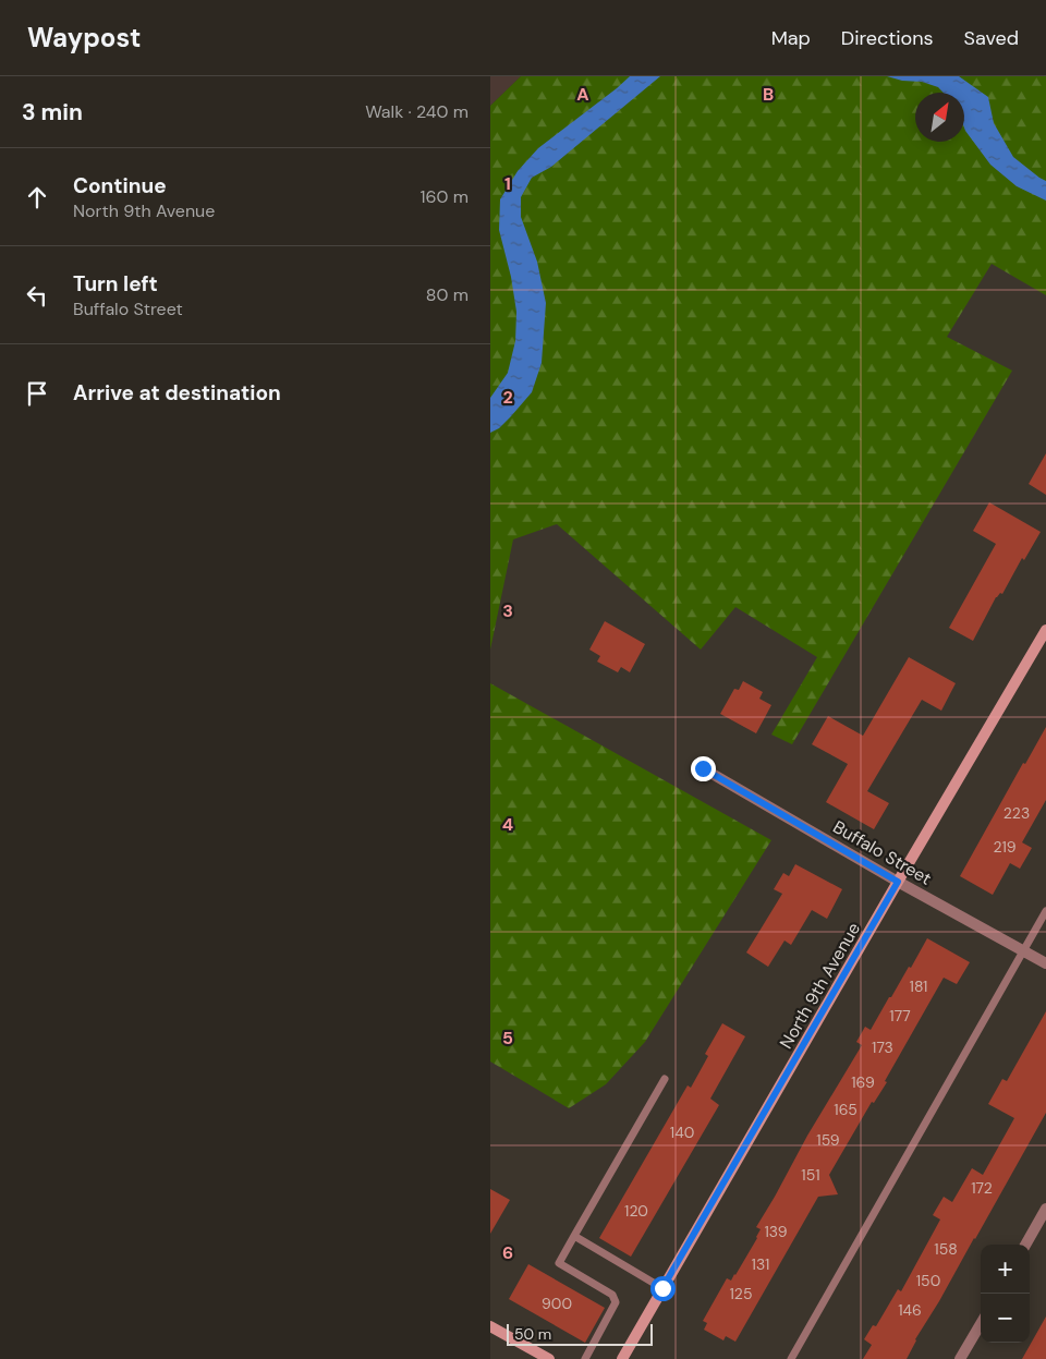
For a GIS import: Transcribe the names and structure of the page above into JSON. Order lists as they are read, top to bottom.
{
  "streets": {
    "street": ["Buffalo Street", "North 9th Avenue"]
  },
  "crossings": [
    ["Buffalo Street", "North 9th Avenue"]
  ],
  "house_numbers": [
    "223",
    "219",
    "181",
    "177",
    "173",
    "169",
    "165",
    "140",
    "159",
    "151",
    "172",
    "120",
    "139",
    "158",
    "131",
    "150",
    "125",
    "900",
    "146"
  ],
  "scale_bar": "50 m",
  "north": "top right",
  "page": {
    "header": "Waypost",
    "nav": ["Map", "Directions", "Saved"],
    "heading": ["3 min", "Walk · 240 m"],
    "list": [
      ["Continue", "North 9th Avenue", "160 m"],
      ["Turn left", "Buffalo Street", "80 m"],
      "Arrive at destination"
    ],
    "map_buttons": ["+", "−"],
    "scale": "50 m"
  },
  "grid": {
    "columns": ["A", "B"],
    "rows": [
      "1",
      "2",
      "3",
      "4",
      "5",
      "6"
    ]
  }
}
